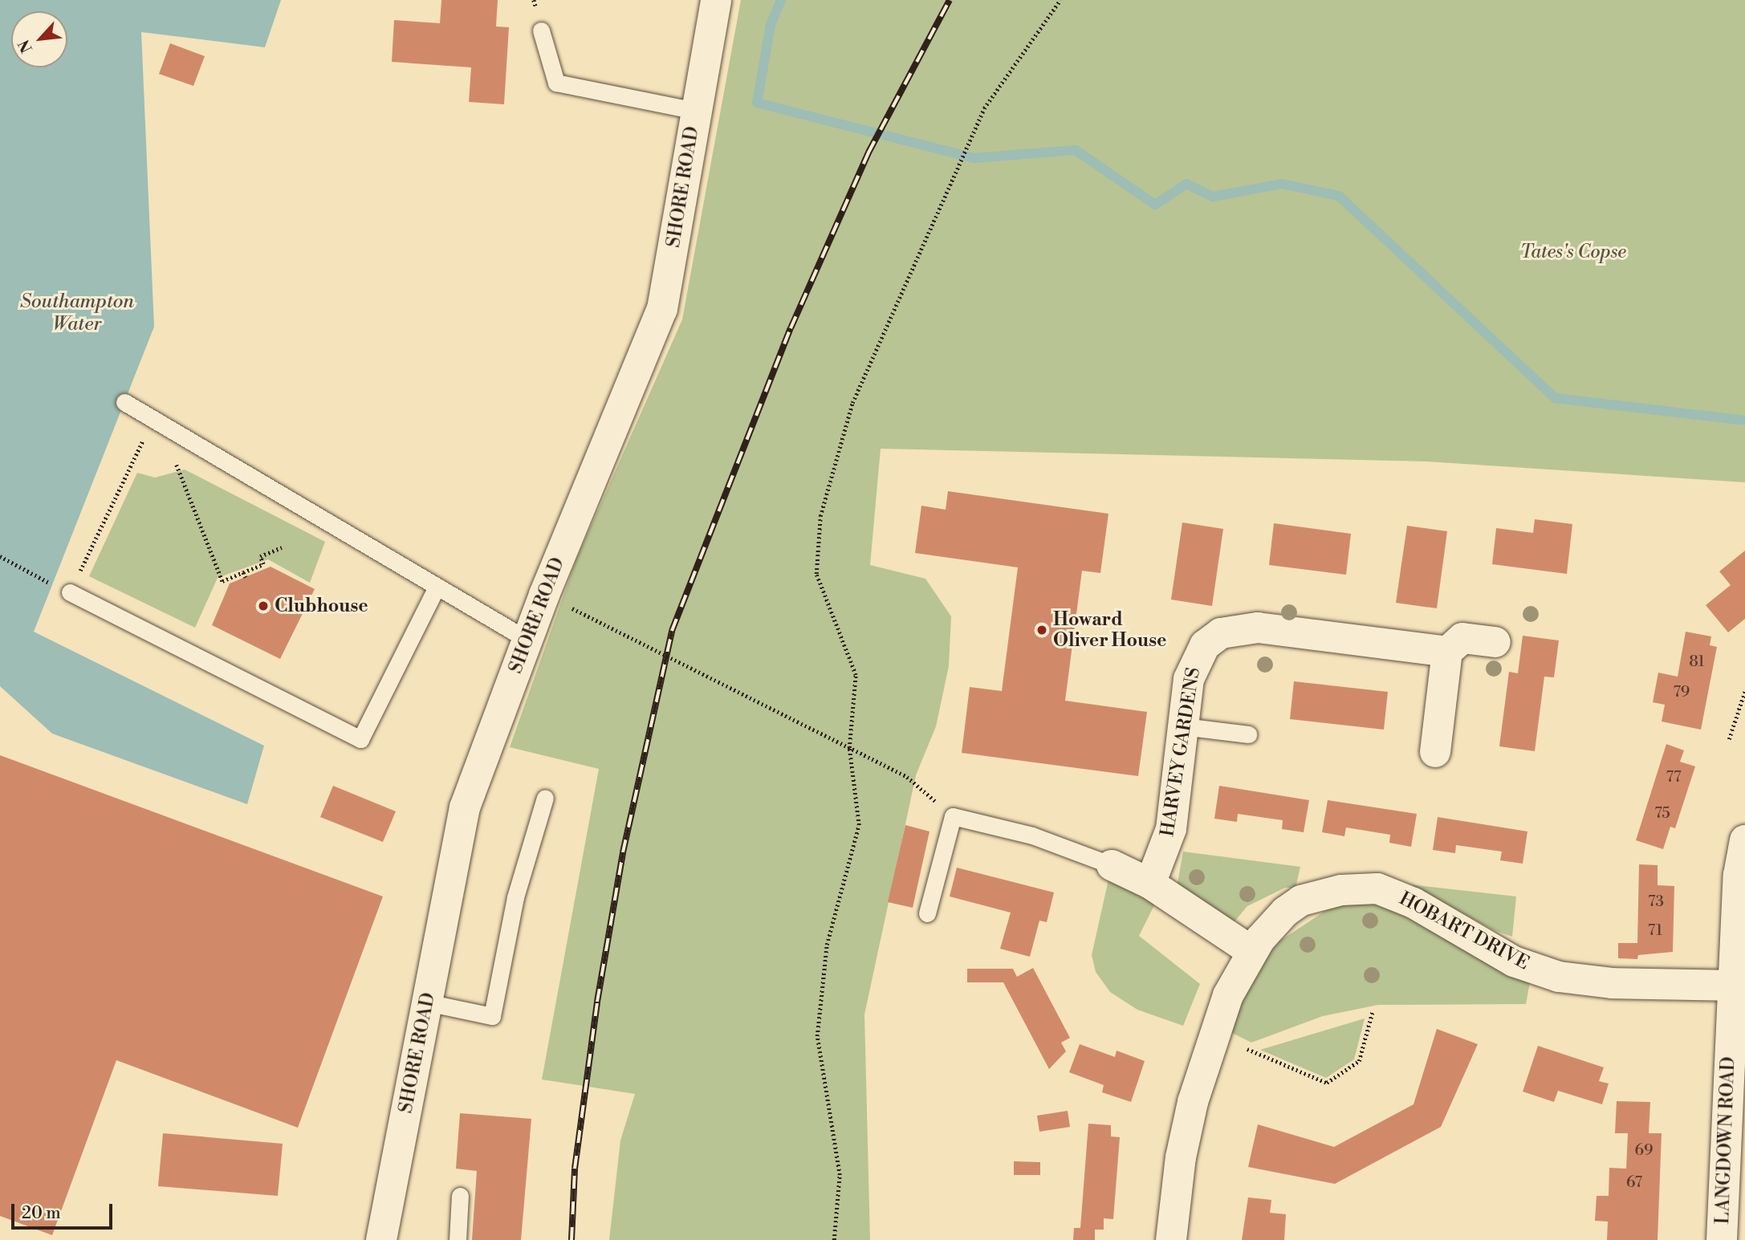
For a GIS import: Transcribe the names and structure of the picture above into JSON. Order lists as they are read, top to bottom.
{
  "streets": {
    "street": [
      "SHORE ROAD",
      "HARVEY GARDENS",
      "HOBART DRIVE",
      "LANGDOWN ROAD"
    ]
  },
  "crossings": [
    ["HOBART DRIVE", "LANGDOWN ROAD"]
  ],
  "water": ["Southampton Water"],
  "parks": ["Tates's Copse"],
  "places": ["Clubhouse", "Howard Oliver House"],
  "house_numbers": [
    "81",
    "79",
    "77",
    "75",
    "73",
    "71",
    "69",
    "67"
  ],
  "scale_bar": "20 m",
  "north": "bottom left"
}
